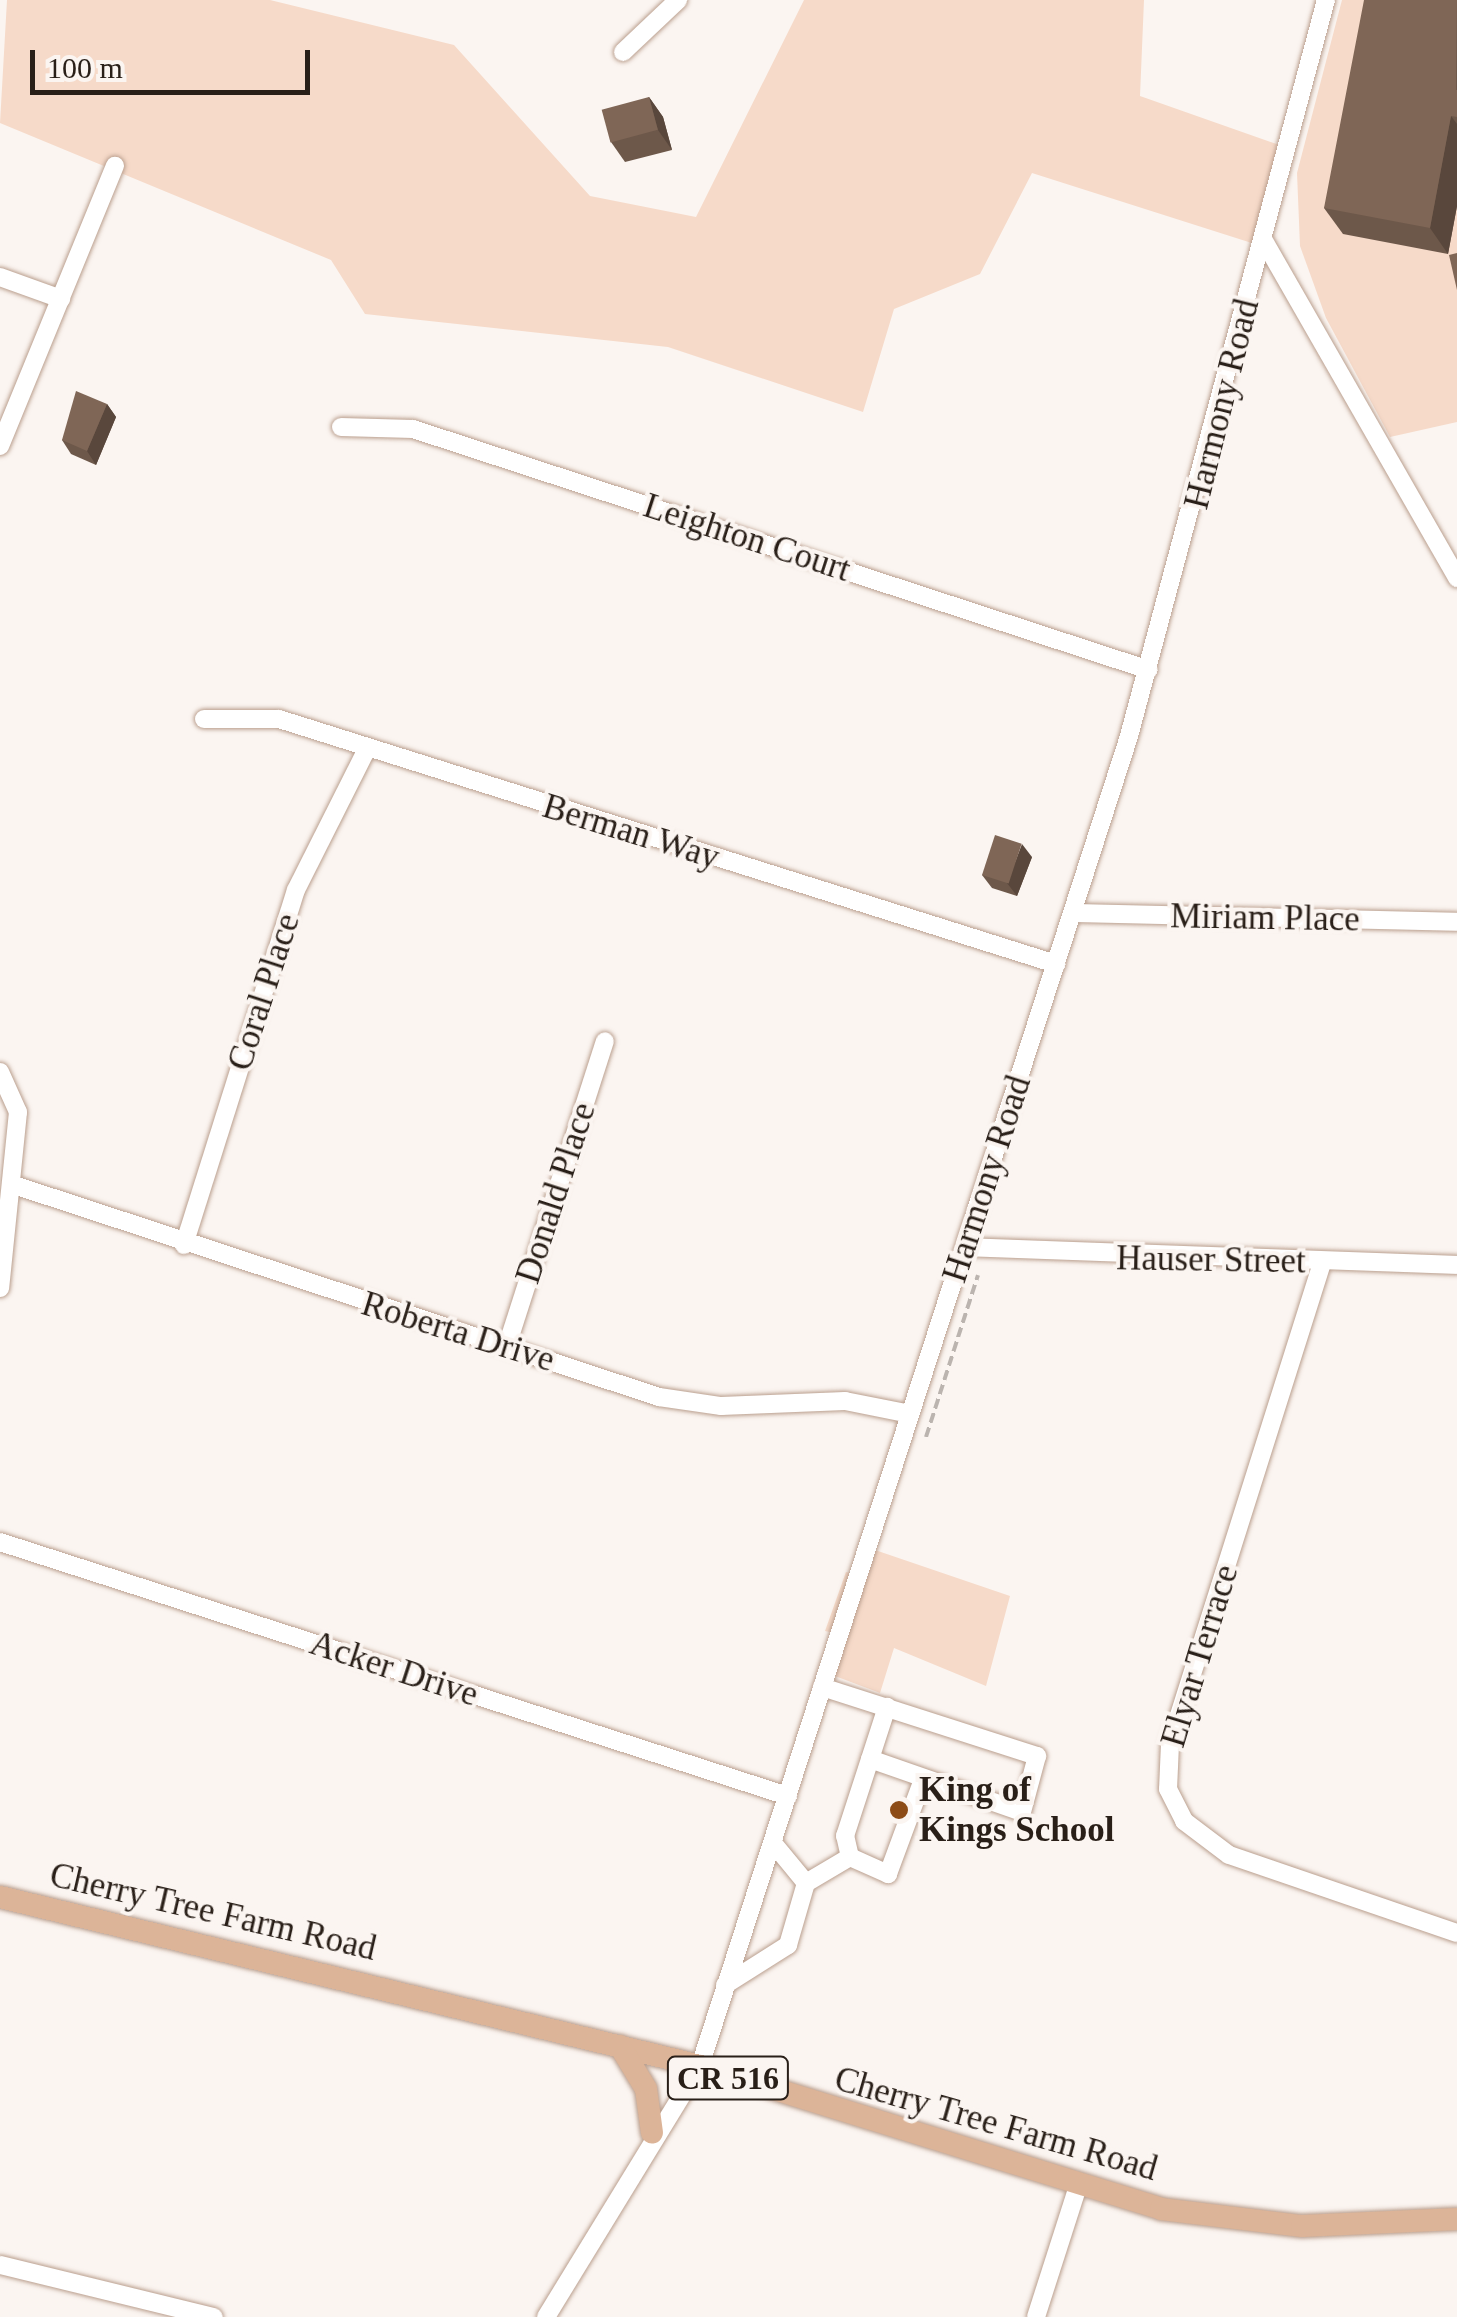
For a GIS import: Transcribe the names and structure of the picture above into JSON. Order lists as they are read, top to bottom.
{
  "streets": {
    "main road": ["Cherry Tree Farm Road", "CR 516"],
    "street": [
      "Harmony Road",
      "Leighton Court",
      "Berman Way",
      "Miriam Place",
      "Coral Place",
      "Donald Place",
      "Hauser Street",
      "Roberta Drive",
      "Elyar Terrace",
      "Acker Drive"
    ]
  },
  "crossings": [
    ["Harmony Road", "Leighton Court"],
    ["Harmony Road", "Berman Way"],
    ["Harmony Road", "Miriam Place"],
    ["Harmony Road", "Hauser Street"],
    ["Harmony Road", "Roberta Drive"],
    ["Harmony Road", "Acker Drive"],
    ["Harmony Road", "Cherry Tree Farm Road"],
    ["Berman Way", "Coral Place"],
    ["Coral Place", "Roberta Drive"],
    ["Donald Place", "Roberta Drive"],
    ["Hauser Street", "Elyar Terrace"]
  ],
  "places": ["King of Kings School"],
  "scale_bar": "100 m"
}
